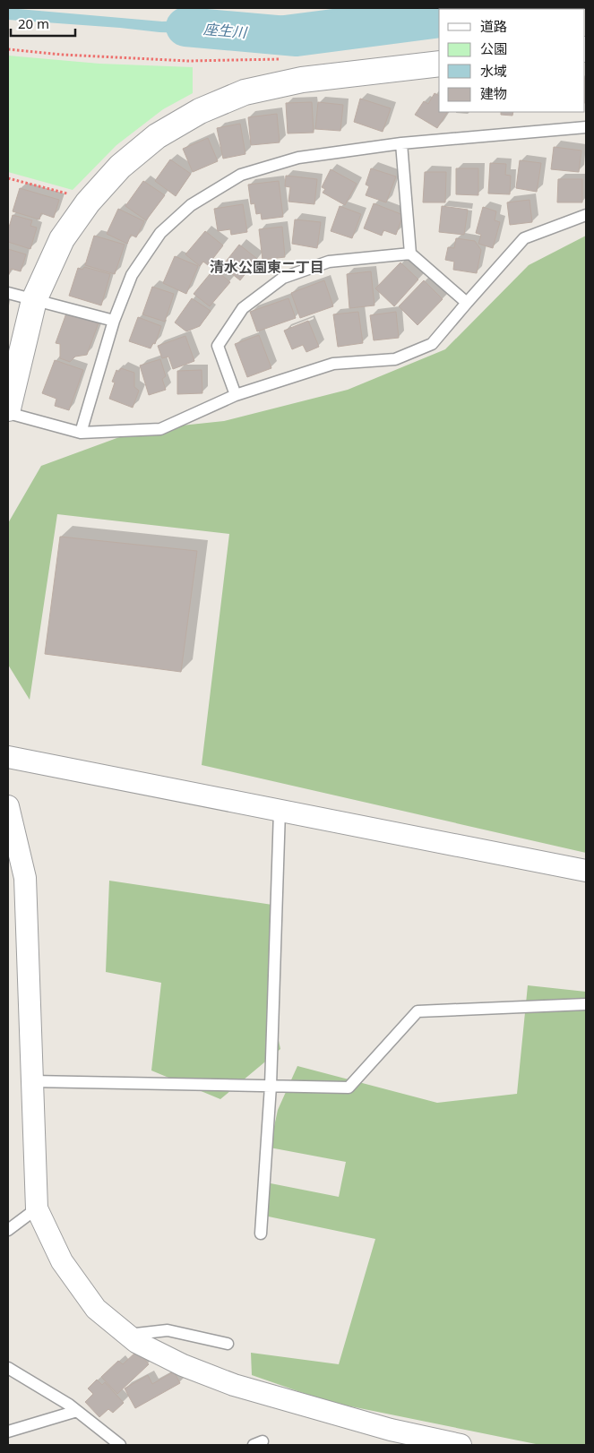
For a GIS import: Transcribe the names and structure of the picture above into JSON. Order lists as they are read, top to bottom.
{
  "districts": ["清水公園東二丁目"],
  "water": ["座生川"],
  "legend": [
    "道路",
    "公園",
    "水域",
    "建物"
  ],
  "scale_bar": "20 m"
}
